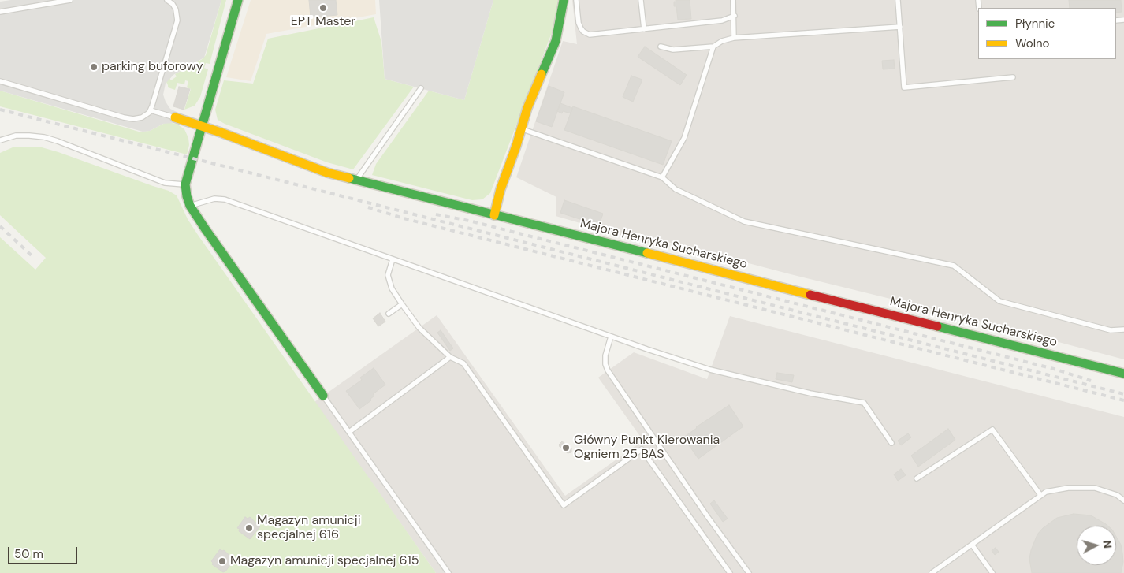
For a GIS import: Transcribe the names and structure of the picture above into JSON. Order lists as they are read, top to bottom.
{
  "streets": {
    "street": ["Majora Henryka Sucharskiego"]
  },
  "places": [
    "EPT Master",
    "parking buforowy",
    "Główny Punkt Kierowania Ogniem 25 BAS",
    "Magazyn amunicji specjalnej 616",
    "Magazyn amunicji specjalnej 615"
  ],
  "legend": ["Płynnie", "Wolno"],
  "scale_bar": "50 m",
  "north": "right"
}
